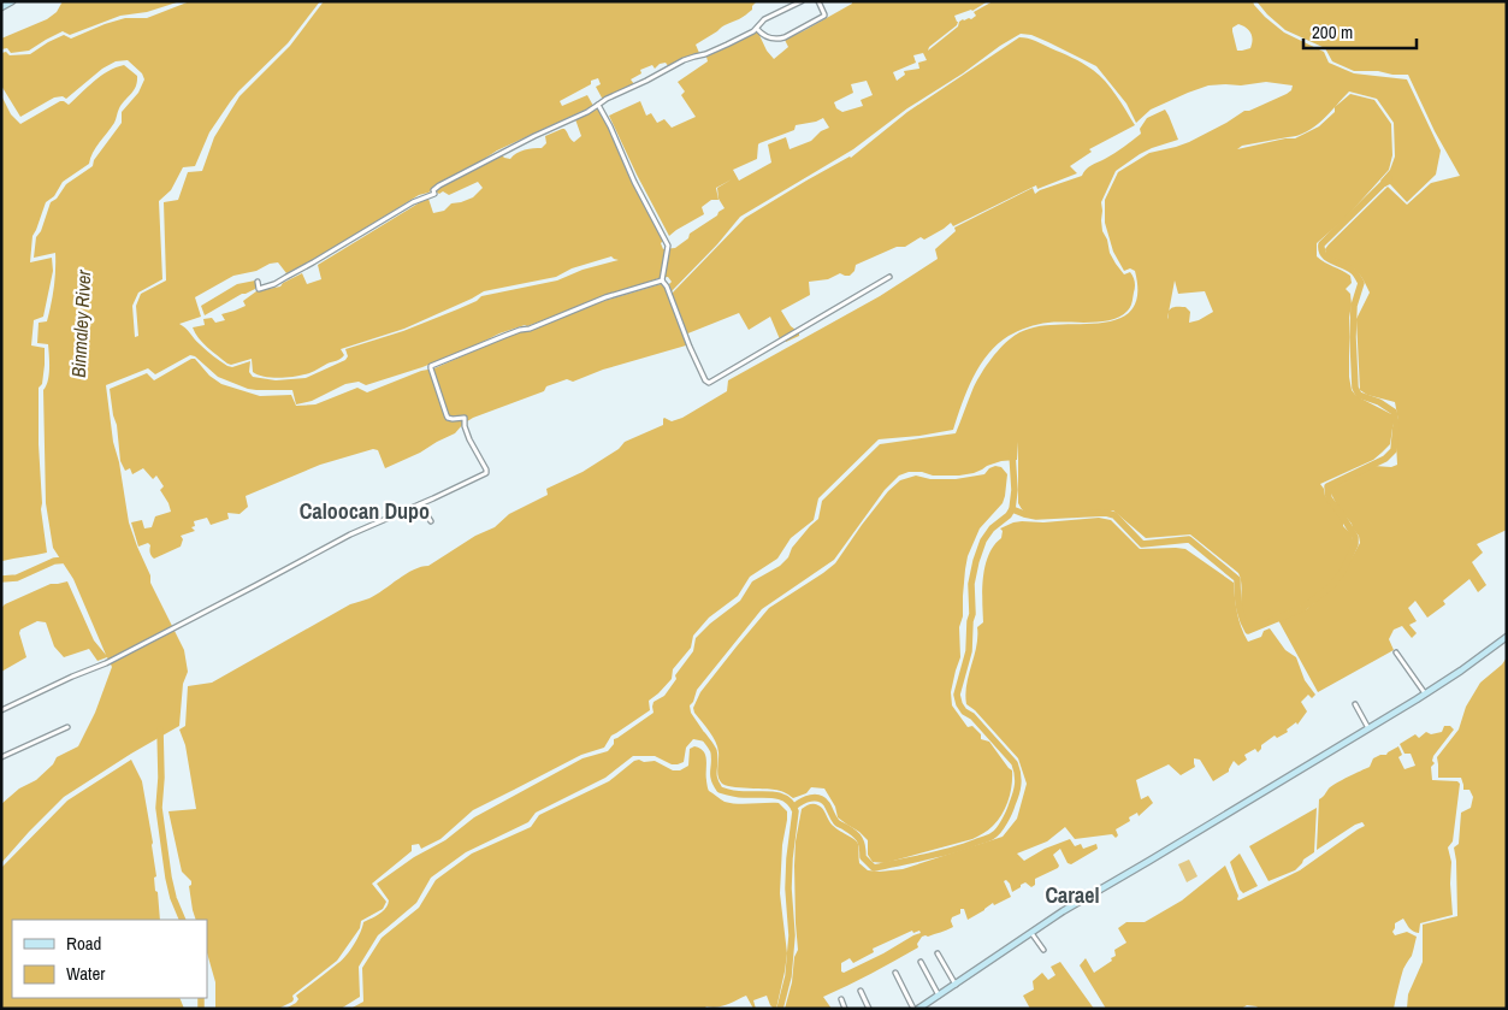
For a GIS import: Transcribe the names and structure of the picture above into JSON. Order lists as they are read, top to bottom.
{
  "districts": ["Caloocan Dupo", "Carael"],
  "water": ["Binmaley River"],
  "legend": ["Road", "Water"],
  "scale_bar": "200 m"
}
